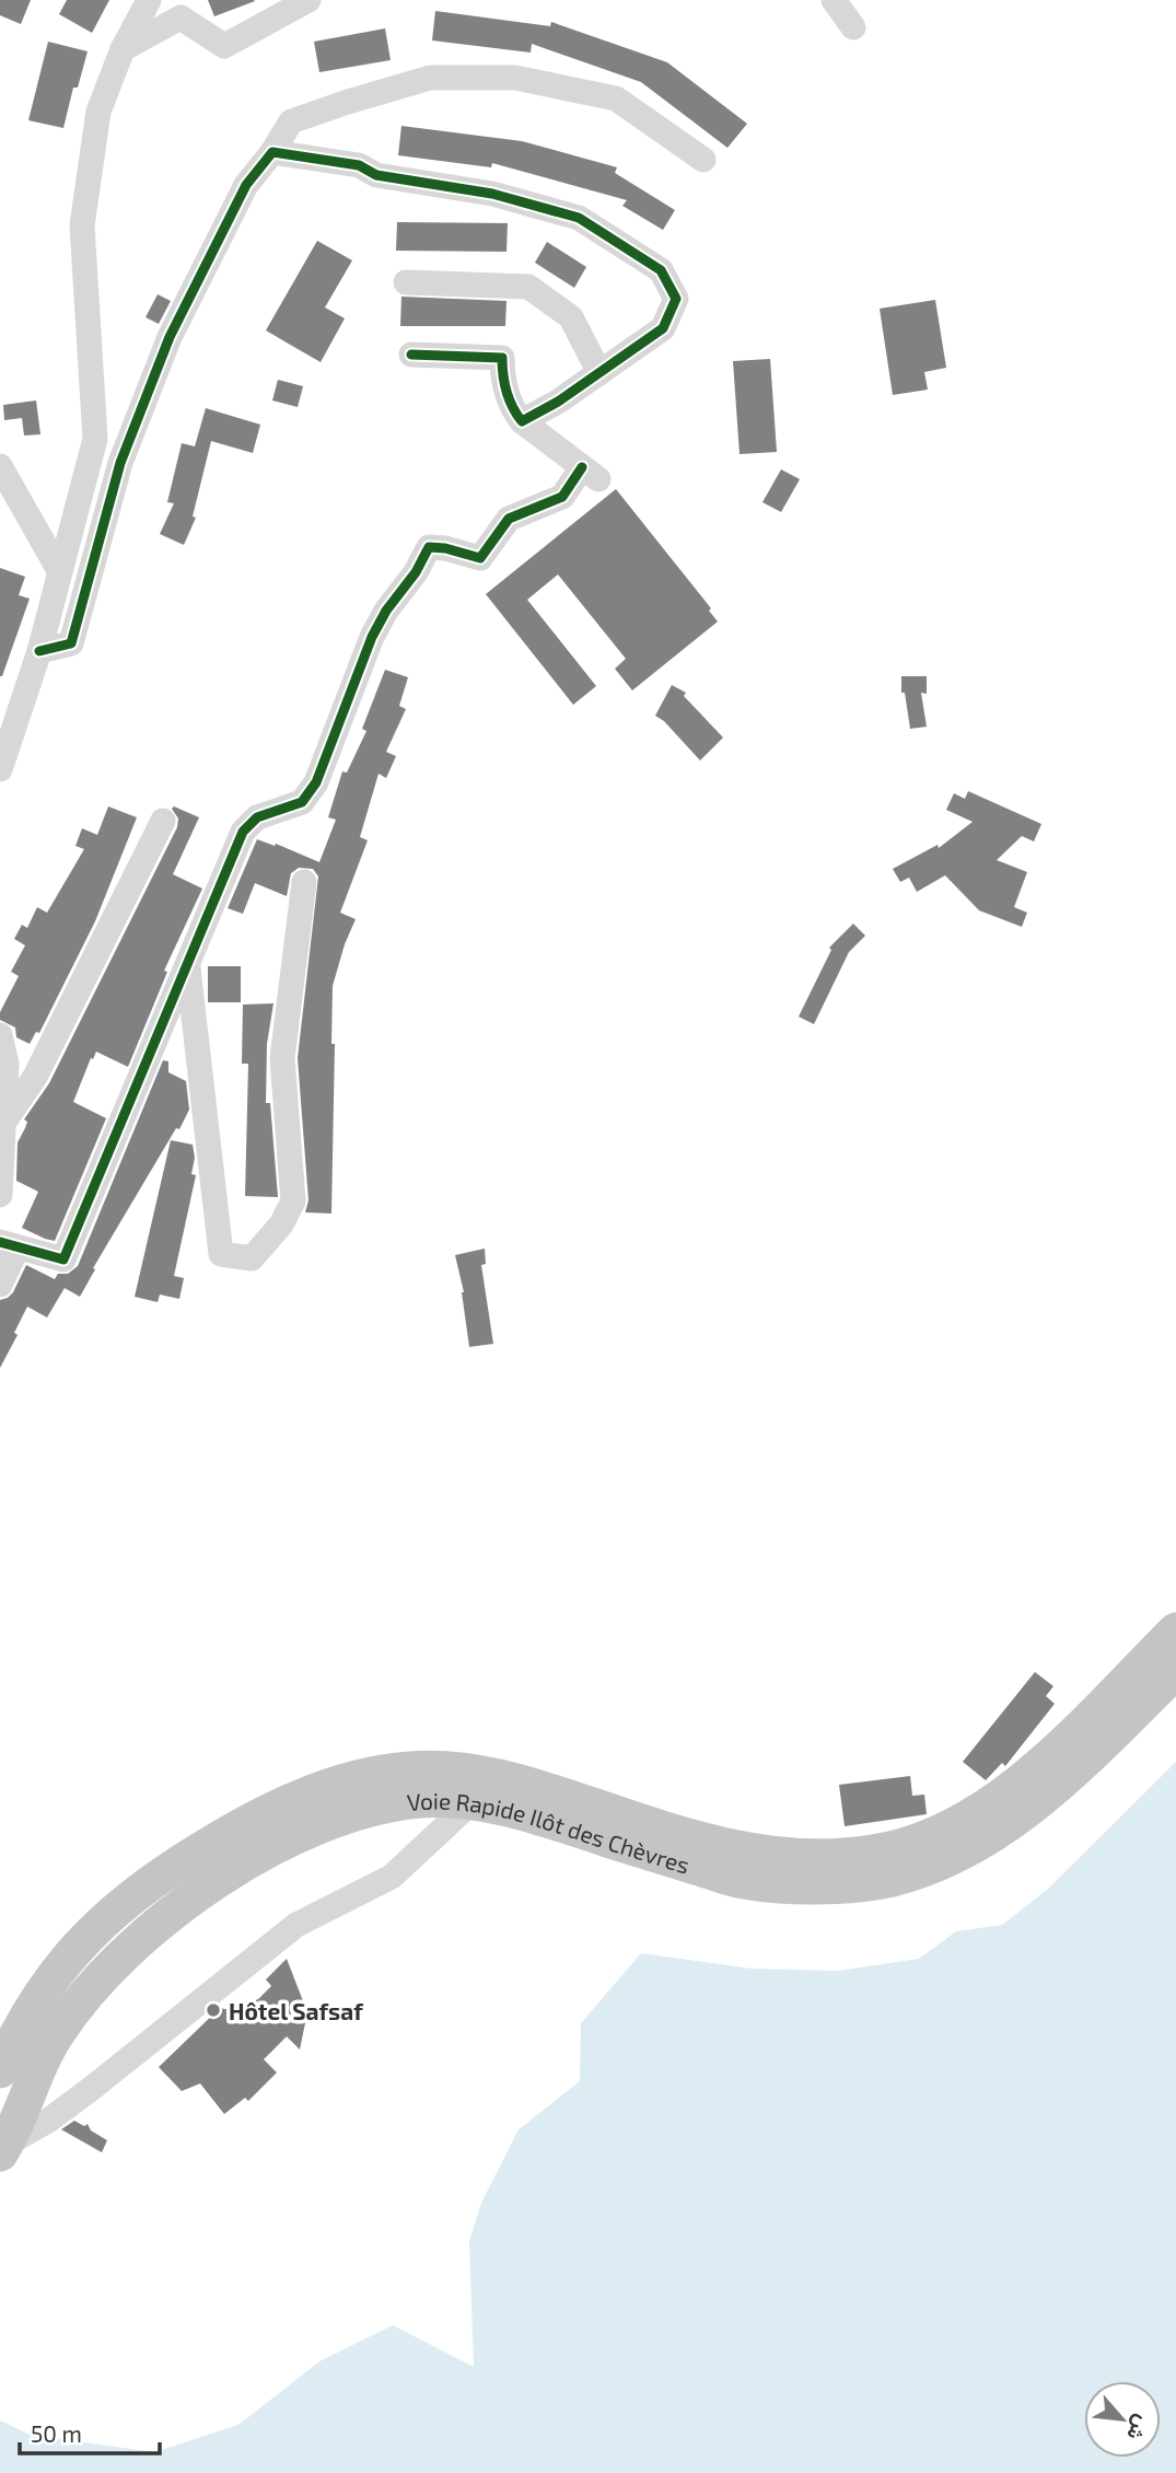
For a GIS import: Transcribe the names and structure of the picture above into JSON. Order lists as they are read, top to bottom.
{
  "streets": {
    "highway": ["Voie Rapide Ilôt des Chèvres"]
  },
  "places": ["Hôtel Safsaf"],
  "scale_bar": "50 m",
  "north": "bottom right"
}
